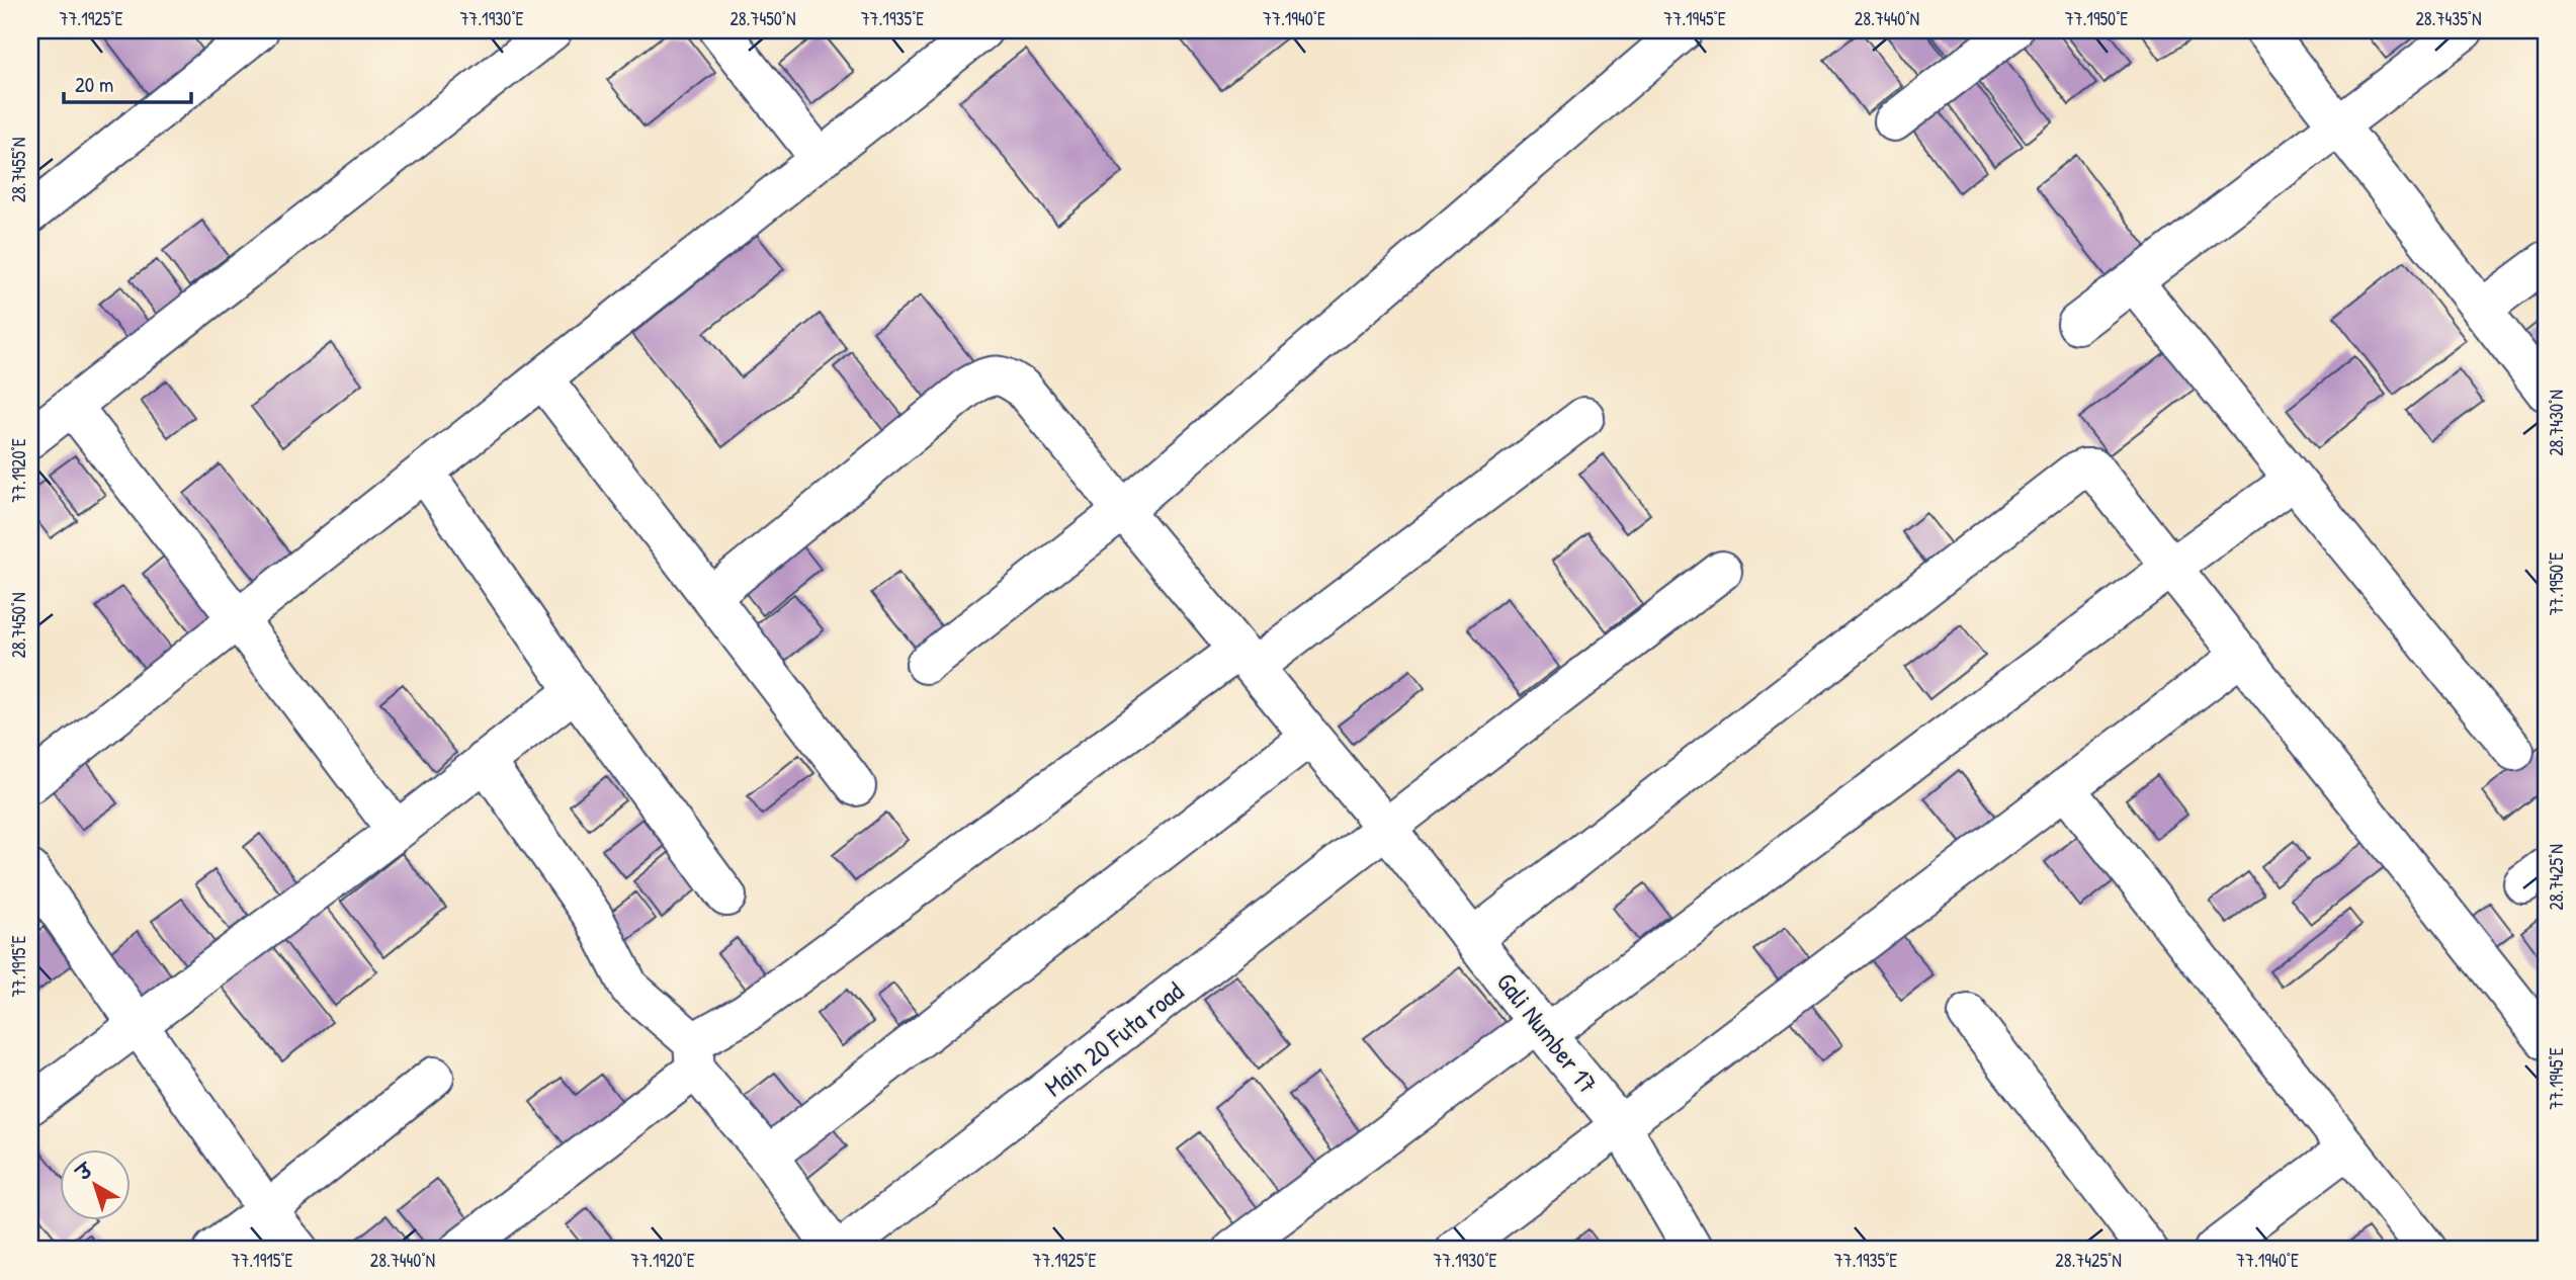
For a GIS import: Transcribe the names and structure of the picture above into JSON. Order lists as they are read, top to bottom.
{
  "streets": {
    "street": ["Gali Number 17", "Main 20 Futa road"]
  },
  "crossings": [
    ["Gali Number 17", "Main 20 Futa road"]
  ],
  "scale_bar": "20 m",
  "north": "top left",
  "coordinates": [
    "77.1925°E",
    "77.1930°E",
    "28.7450°N",
    "77.1935°E",
    "77.1940°E",
    "77.1945°E",
    "28.7440°N",
    "77.1950°E",
    "28.7435°N",
    "28.7455°N",
    "28.7430°N",
    "77.1920°E",
    "28.7425°N",
    "77.1915°E"
  ]
}
